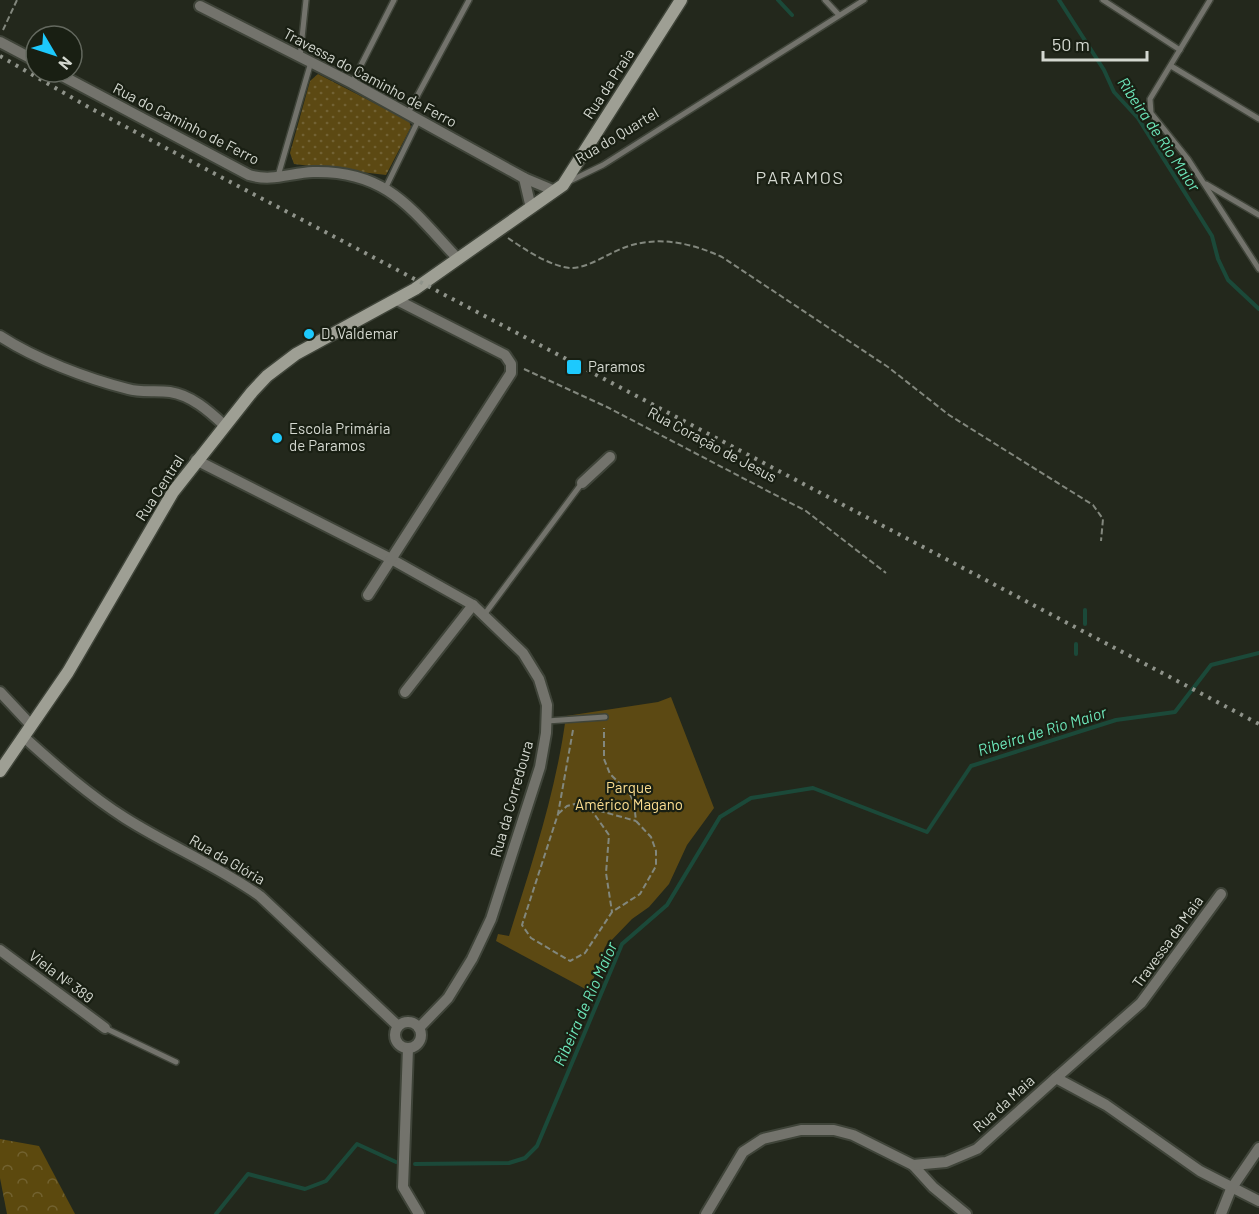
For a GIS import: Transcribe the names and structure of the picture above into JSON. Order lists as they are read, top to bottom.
{
  "streets": {
    "street": [
      "Travessa do Caminho de Ferro",
      "Rua da Praia",
      "Rua do Caminho de Ferro",
      "Rua do Quartel",
      "Rua Central",
      "Rua da Corredoura",
      "Rua da Glória",
      "Travessa da Maia",
      "Viela Nº 389",
      "Rua da Maia"
    ],
    "path": ["Rua Coração de Jesus"]
  },
  "crossings": [
    ["Travessa do Caminho de Ferro", "Rua da Praia"],
    ["Travessa do Caminho de Ferro", "Rua do Quartel"],
    ["Rua da Praia", "Rua do Quartel"],
    ["Rua do Caminho de Ferro", "Rua do Quartel"],
    ["Rua do Quartel", "Rua Central"],
    ["Rua Central", "Rua da Corredoura"],
    ["Rua Central", "Rua da Glória"],
    ["Rua da Corredoura", "Rua da Glória"],
    ["Travessa da Maia", "Rua da Maia"]
  ],
  "districts": ["PARAMOS"],
  "water": ["Ribeira de Rio Maior"],
  "parks": ["Parque Américo Magano"],
  "places": {
    "other": ["D. Valdemar", "Escola Primária de Paramos"],
    "transit": ["Paramos"]
  },
  "scale_bar": "50 m",
  "north": "bottom right"
}
